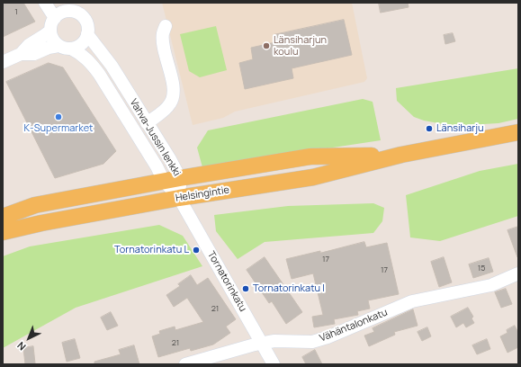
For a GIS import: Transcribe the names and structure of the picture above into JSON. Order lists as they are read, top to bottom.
{
  "streets": {
    "main road": ["Helsingintie"],
    "street": ["Vahva-Jussin lenkki", "Tornatorinkatu", "Vähäntalonkatu"]
  },
  "crossings": [
    ["Vahva-Jussin lenkki", "Helsingintie"],
    ["Vahva-Jussin lenkki", "Tornatorinkatu"],
    ["Helsingintie", "Tornatorinkatu"],
    ["Tornatorinkatu", "Vähäntalonkatu"]
  ],
  "places": [
    "Länsiharjun koulu",
    "K-Supermarket",
    "Länsiharju",
    "Tornatorinkatu L",
    "Tornatorinkatu I"
  ],
  "house_numbers": [
    "1",
    "17",
    "15",
    "17",
    "21",
    "21"
  ],
  "north": "bottom left"
}
